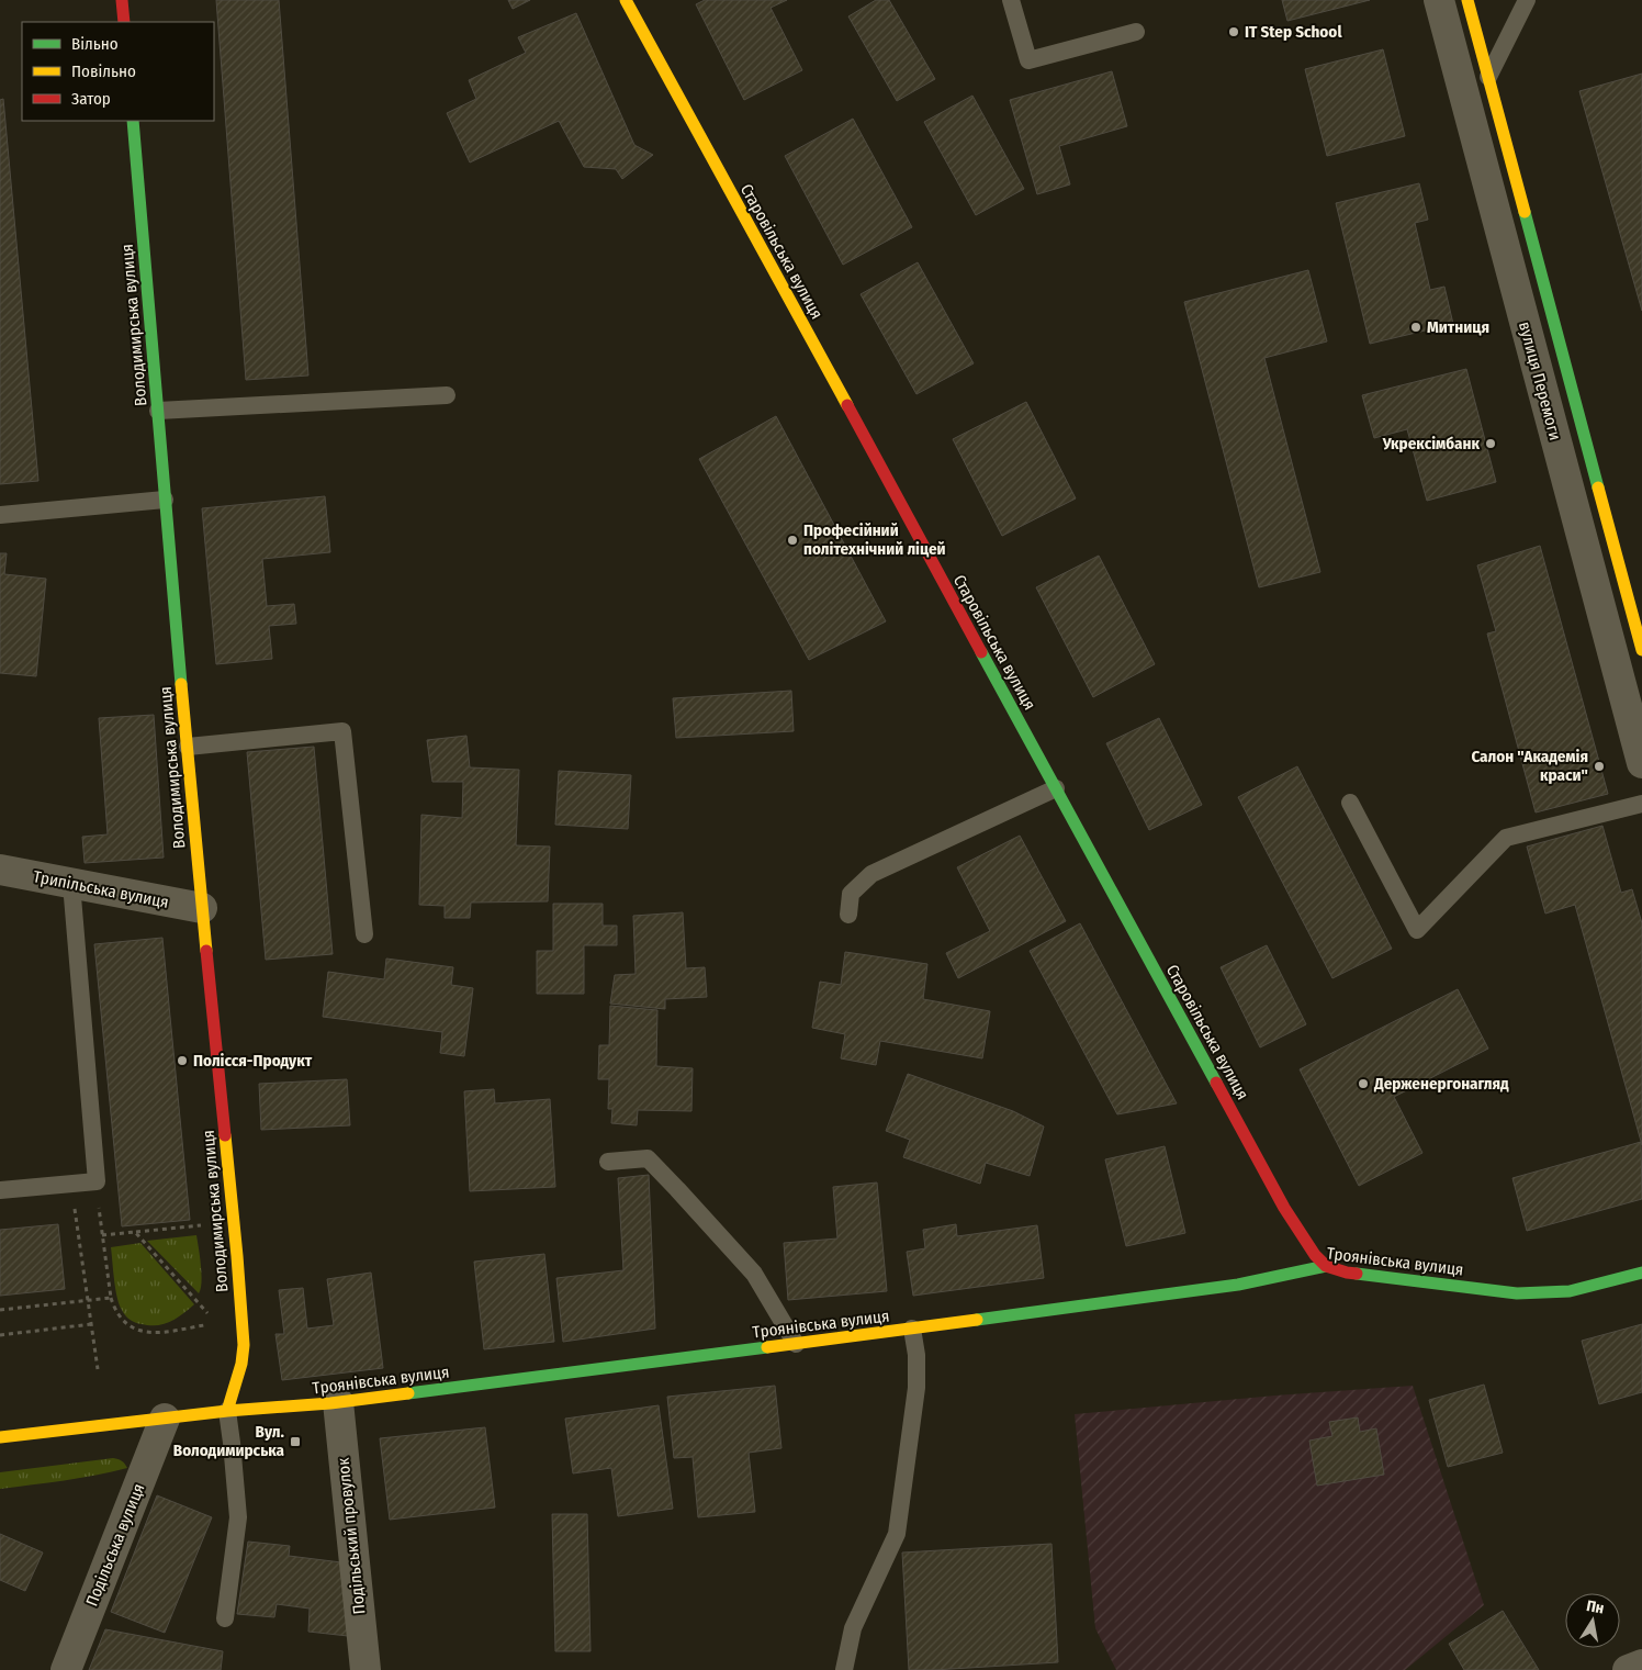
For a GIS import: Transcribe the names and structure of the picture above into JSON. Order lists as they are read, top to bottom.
{
  "streets": {
    "street": [
      "Старовільська вулиця",
      "Володимирська вулиця",
      "вулиця Перемоги",
      "Трипільська вулиця",
      "Троянівська вулиця",
      "Подільський провулок",
      "Подільська вулиця"
    ]
  },
  "crossings": [
    ["Старовільська вулиця", "Троянівська вулиця"],
    ["Володимирська вулиця", "Трипільська вулиця"],
    ["Володимирська вулиця", "Троянівська вулиця"],
    ["Троянівська вулиця", "Подільський провулок"],
    ["Троянівська вулиця", "Подільська вулиця"]
  ],
  "places": {
    "other": [
      "IT Step School",
      "Митниця",
      "Укрексімбанк",
      "Професійний політехнічний ліцей",
      "Салон \"Академія краси\"",
      "Полісся-Продукт",
      "Держенергонагляд"
    ],
    "transit": ["Вул. Володимирська"]
  },
  "legend": ["Вільно", "Повільно", "Затор"],
  "north": "top"
}
